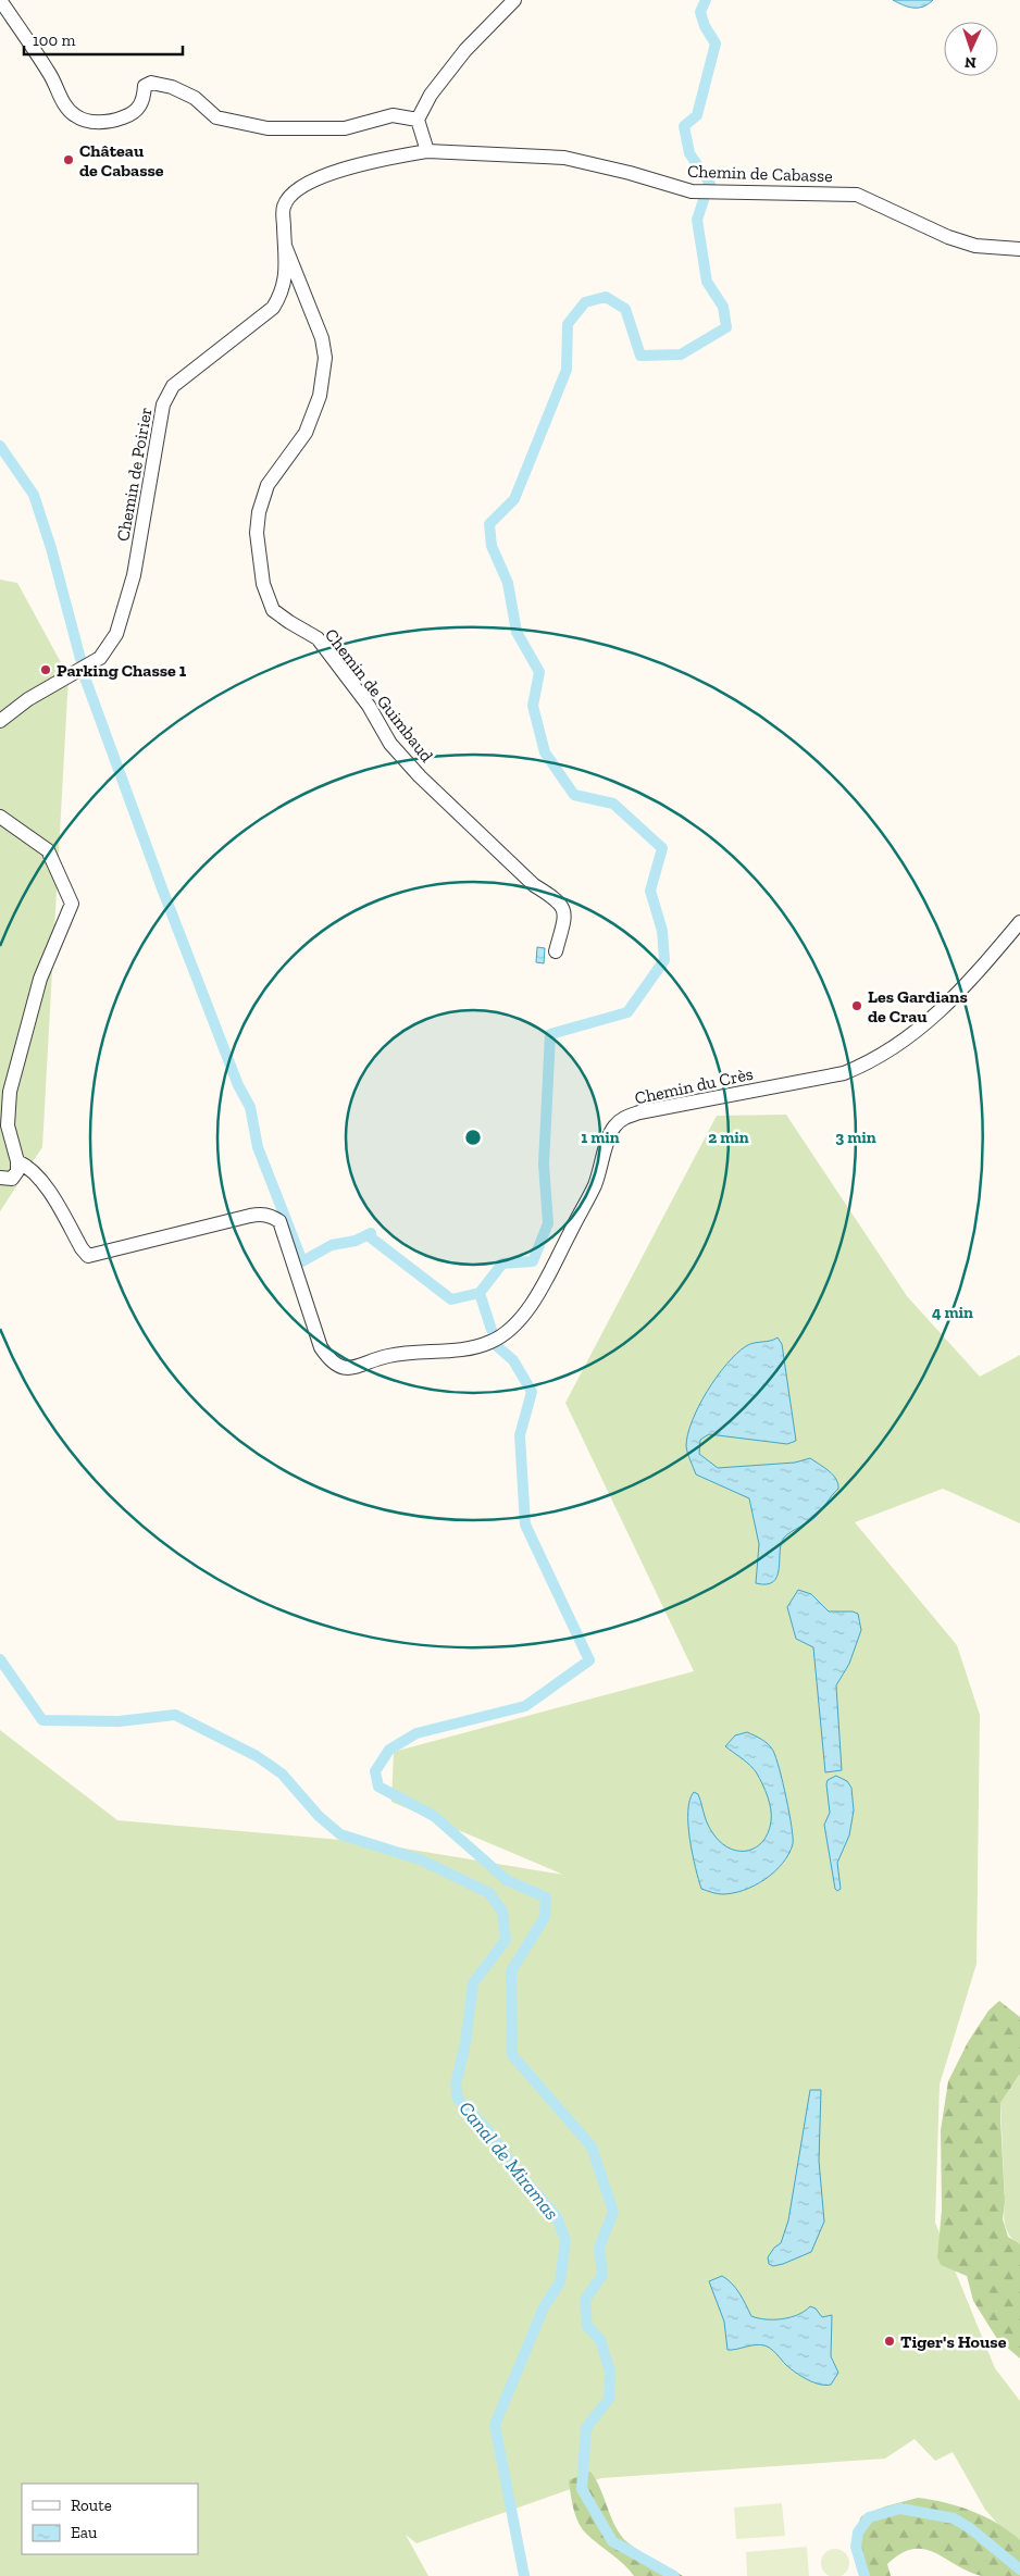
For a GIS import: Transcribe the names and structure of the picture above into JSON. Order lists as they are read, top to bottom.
{
  "streets": {
    "street": [
      "Chemin de Cabasse",
      "Chemin de Poirier",
      "Chemin de Guimbaud",
      "Chemin du Crès"
    ]
  },
  "crossings": [
    ["Chemin de Cabasse", "Chemin de Poirier"],
    ["Chemin de Poirier", "Chemin de Guimbaud"]
  ],
  "water": ["Canal de Miramas"],
  "places": [
    "Château de Cabasse",
    "Parking Chasse 1",
    "Les Gardians de Crau",
    "Tiger's House"
  ],
  "legend": ["Route", "Eau"],
  "scale_bar": "100 m",
  "north": "bottom",
  "rings": [
    "1 min",
    "2 min",
    "3 min",
    "4 min"
  ]
}
